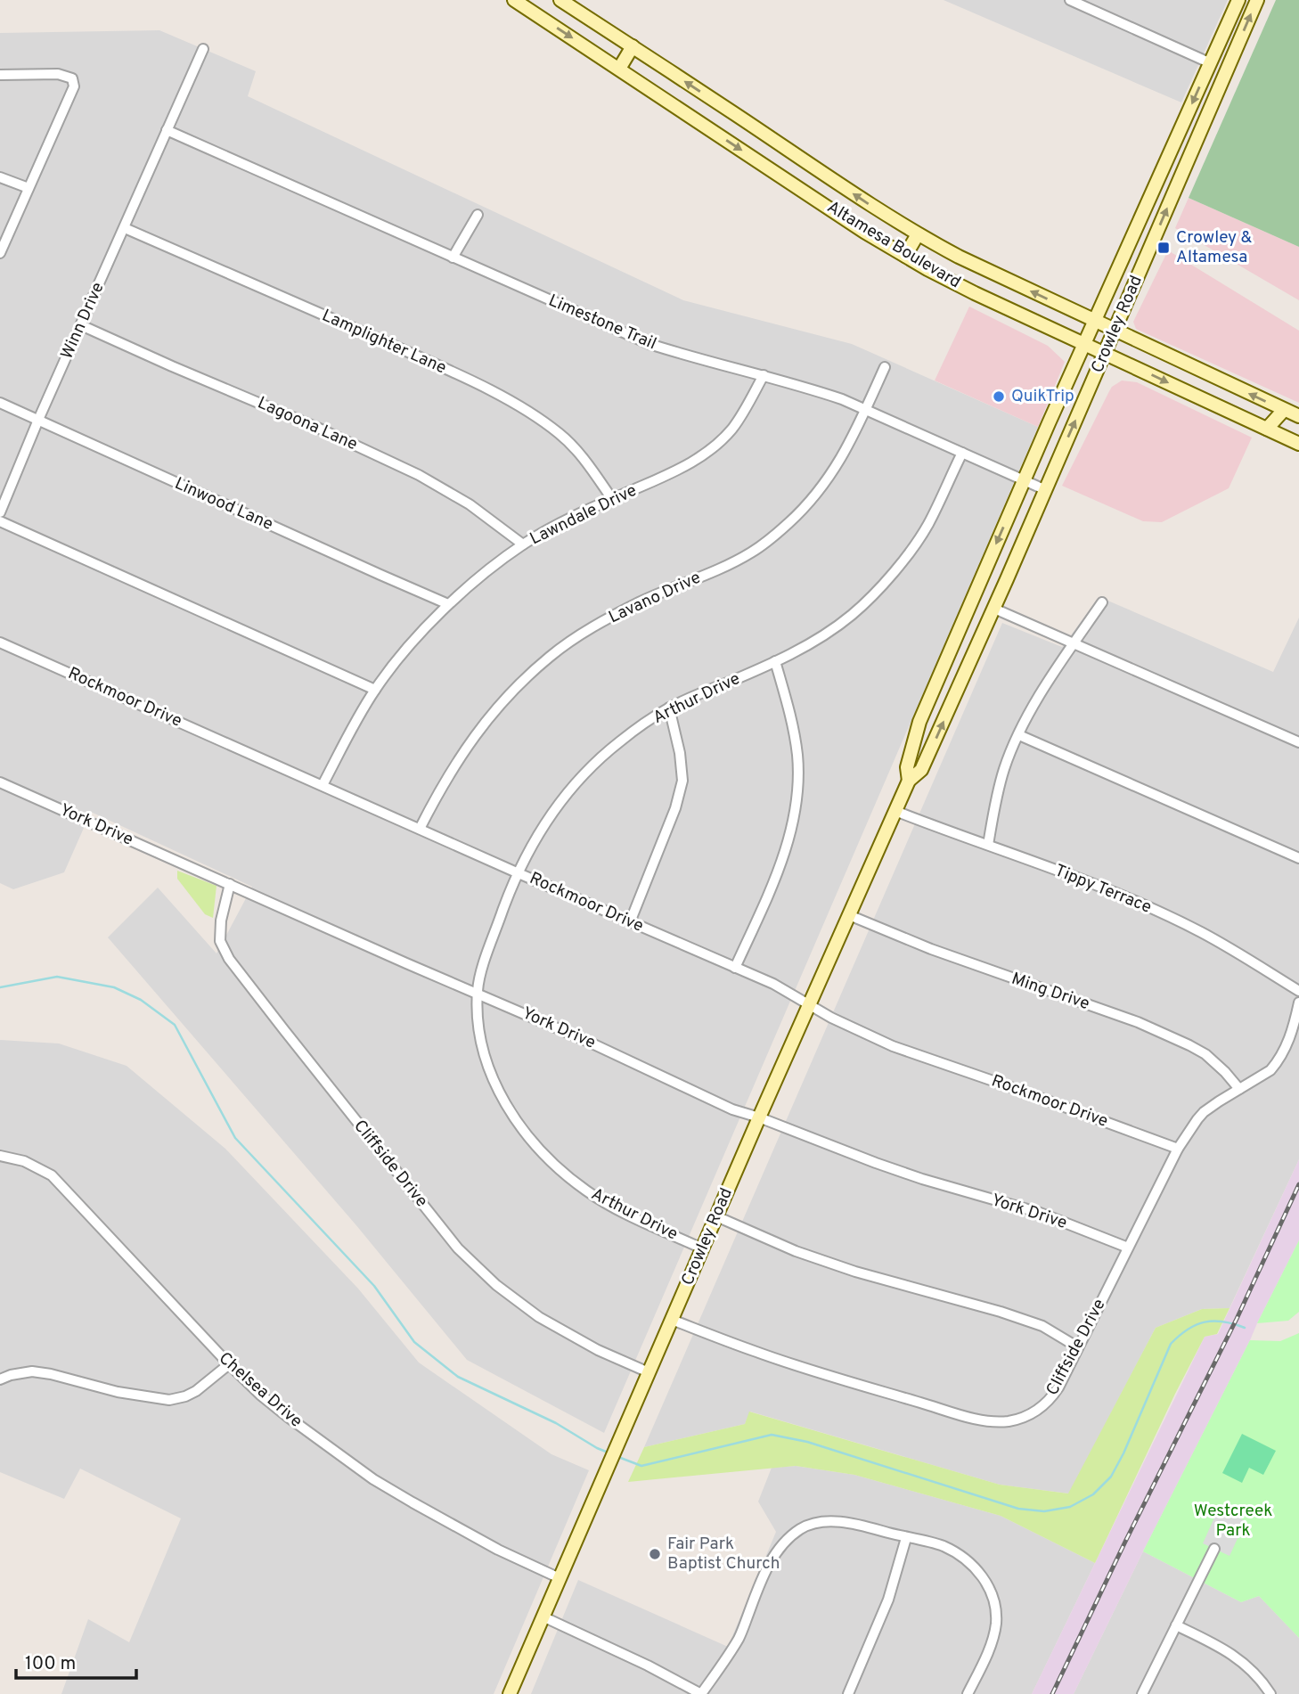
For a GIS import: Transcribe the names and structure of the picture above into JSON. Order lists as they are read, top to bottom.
{
  "streets": {
    "main road": ["Altamesa Boulevard", "Crowley Road"],
    "street": [
      "Winn Drive",
      "Limestone Trail",
      "Lamplighter Lane",
      "Lagoona Lane",
      "Linwood Lane",
      "Lawndale Drive",
      "Lavano Drive",
      "Rockmoor Drive",
      "Arthur Drive",
      "York Drive",
      "Tippy Terrace",
      "Ming Drive",
      "Cliffside Drive",
      "Chelsea Drive"
    ]
  },
  "crossings": [
    ["Altamesa Boulevard", "Crowley Road"],
    ["Winn Drive", "Limestone Trail"],
    ["Winn Drive", "Lamplighter Lane"],
    ["Winn Drive", "Lagoona Lane"],
    ["Winn Drive", "Linwood Lane"],
    ["Limestone Trail", "Crowley Road"],
    ["Limestone Trail", "Lawndale Drive"],
    ["Limestone Trail", "Lavano Drive"],
    ["Limestone Trail", "Arthur Drive"],
    ["Crowley Road", "Rockmoor Drive"],
    ["Crowley Road", "Arthur Drive"],
    ["Crowley Road", "York Drive"],
    ["Crowley Road", "Tippy Terrace"],
    ["Crowley Road", "Ming Drive"],
    ["Crowley Road", "Cliffside Drive"],
    ["Crowley Road", "Chelsea Drive"],
    ["Lamplighter Lane", "Lawndale Drive"],
    ["Lagoona Lane", "Lawndale Drive"],
    ["Linwood Lane", "Lawndale Drive"],
    ["Lawndale Drive", "Rockmoor Drive"],
    ["Lavano Drive", "Rockmoor Drive"],
    ["Rockmoor Drive", "Arthur Drive"],
    ["Rockmoor Drive", "Cliffside Drive"],
    ["Arthur Drive", "York Drive"],
    ["York Drive", "Cliffside Drive"],
    ["Ming Drive", "Cliffside Drive"]
  ],
  "parks": ["Westcreek Park"],
  "places": {
    "transit": ["Crowley & Altamesa"],
    "other": ["QuikTrip", "Fair Park Baptist Church"]
  },
  "scale_bar": "100 m"
}
